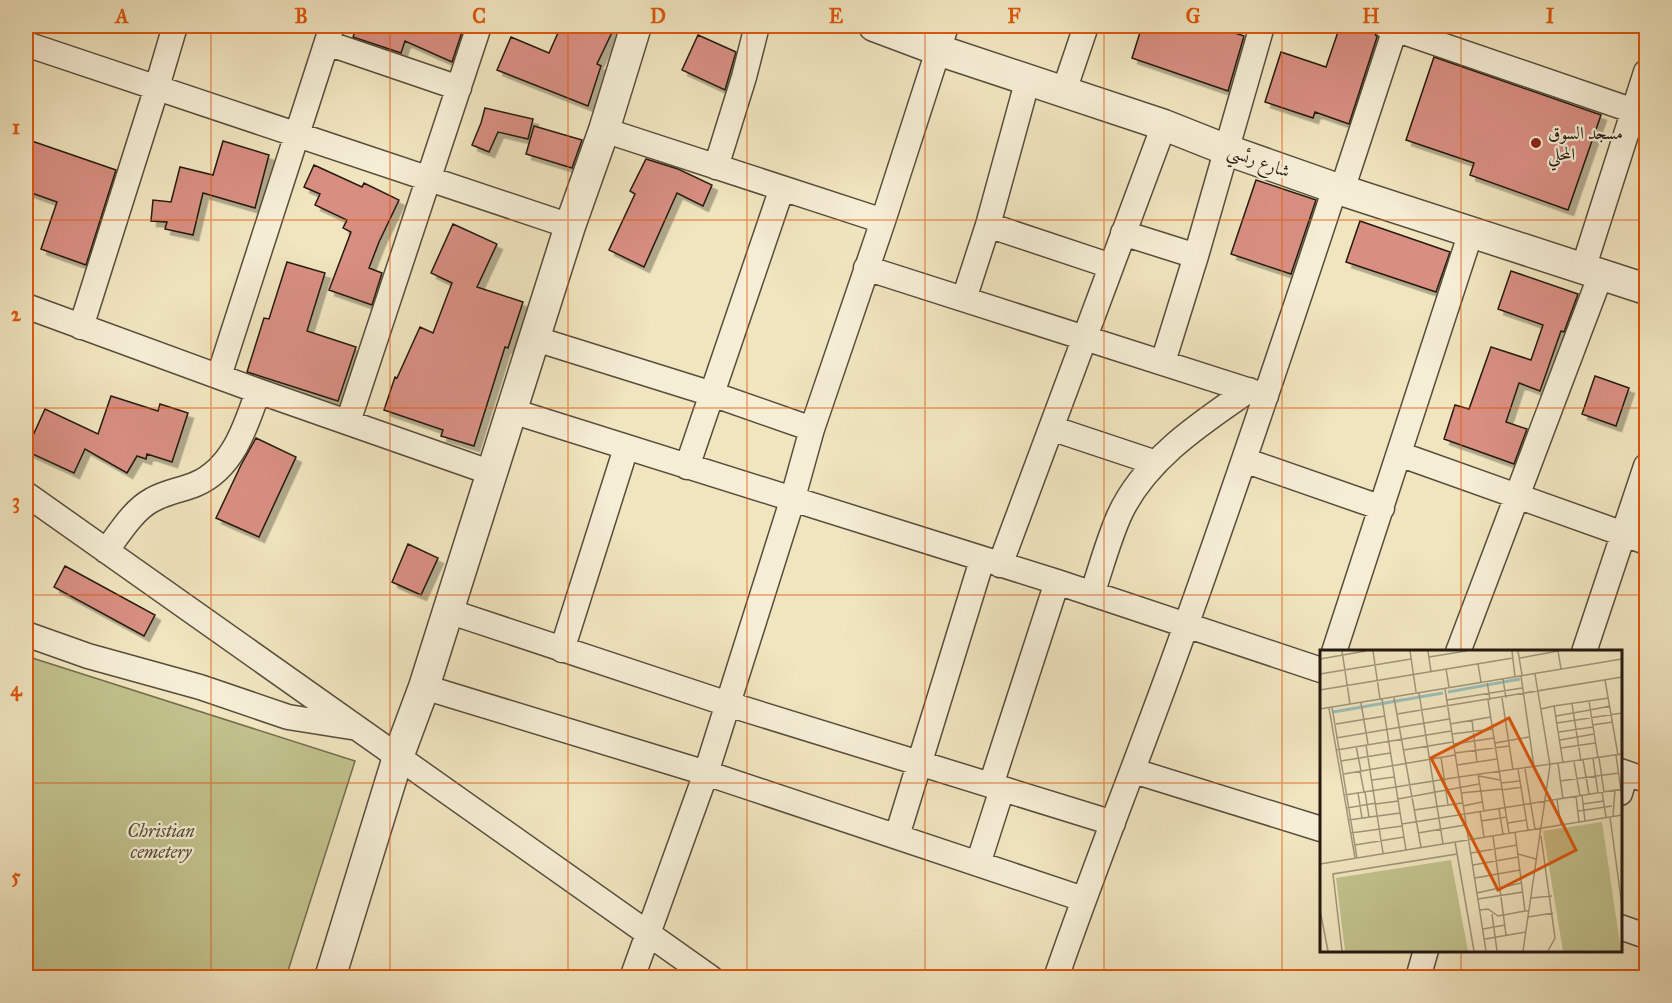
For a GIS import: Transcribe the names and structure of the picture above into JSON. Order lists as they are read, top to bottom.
{
  "streets": {
    "street": ["شارع رئسي"]
  },
  "parks": ["Christian cemetery"],
  "places": ["مسجد السوق المحلي"],
  "grid": {
    "columns": [
      "A",
      "B",
      "C",
      "D",
      "E",
      "F",
      "G",
      "H",
      "I"
    ],
    "rows": [
      "1",
      "2",
      "3",
      "4",
      "5"
    ]
  }
}
